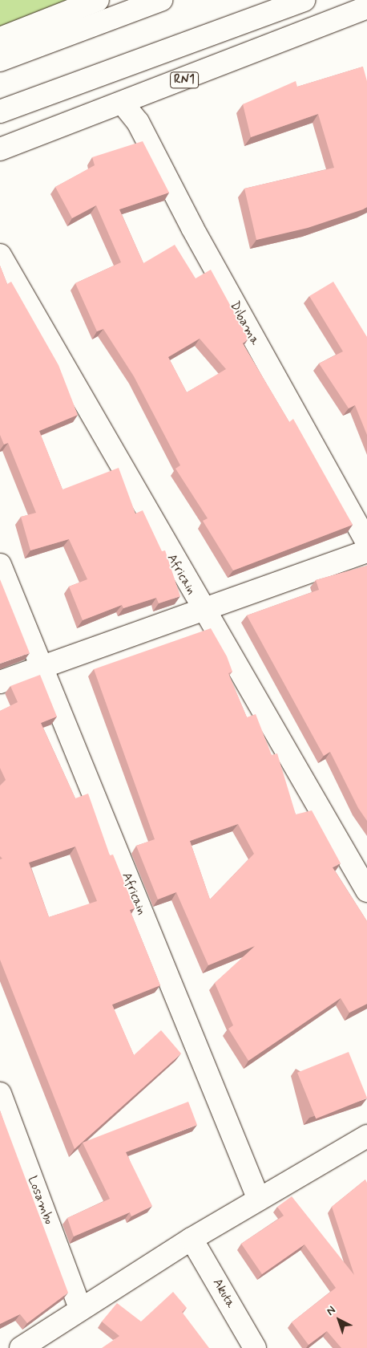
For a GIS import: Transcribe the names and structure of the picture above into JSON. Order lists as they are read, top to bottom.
{
  "streets": {
    "main road": [
      "RN1",
      "Dibama",
      "Africain",
      "Losambo",
      "Akuta"
    ]
  },
  "crossings": [
    ["RN1", "Dibama"]
  ],
  "north": "top left"
}
